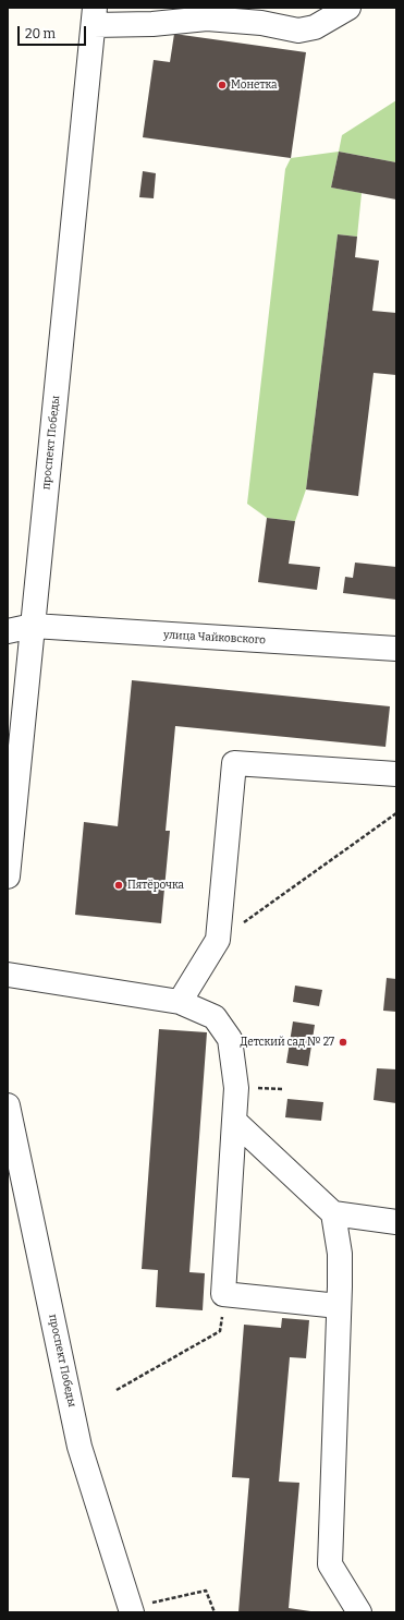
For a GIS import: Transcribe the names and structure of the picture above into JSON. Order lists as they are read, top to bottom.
{
  "streets": {
    "street": ["проспект Победы", "улица Чайковского"]
  },
  "crossings": [
    ["проспект Победы", "улица Чайковского"]
  ],
  "places": ["Монетка", "Пятёрочка", "Детский сад № 27"],
  "scale_bar": "20 m"
}
